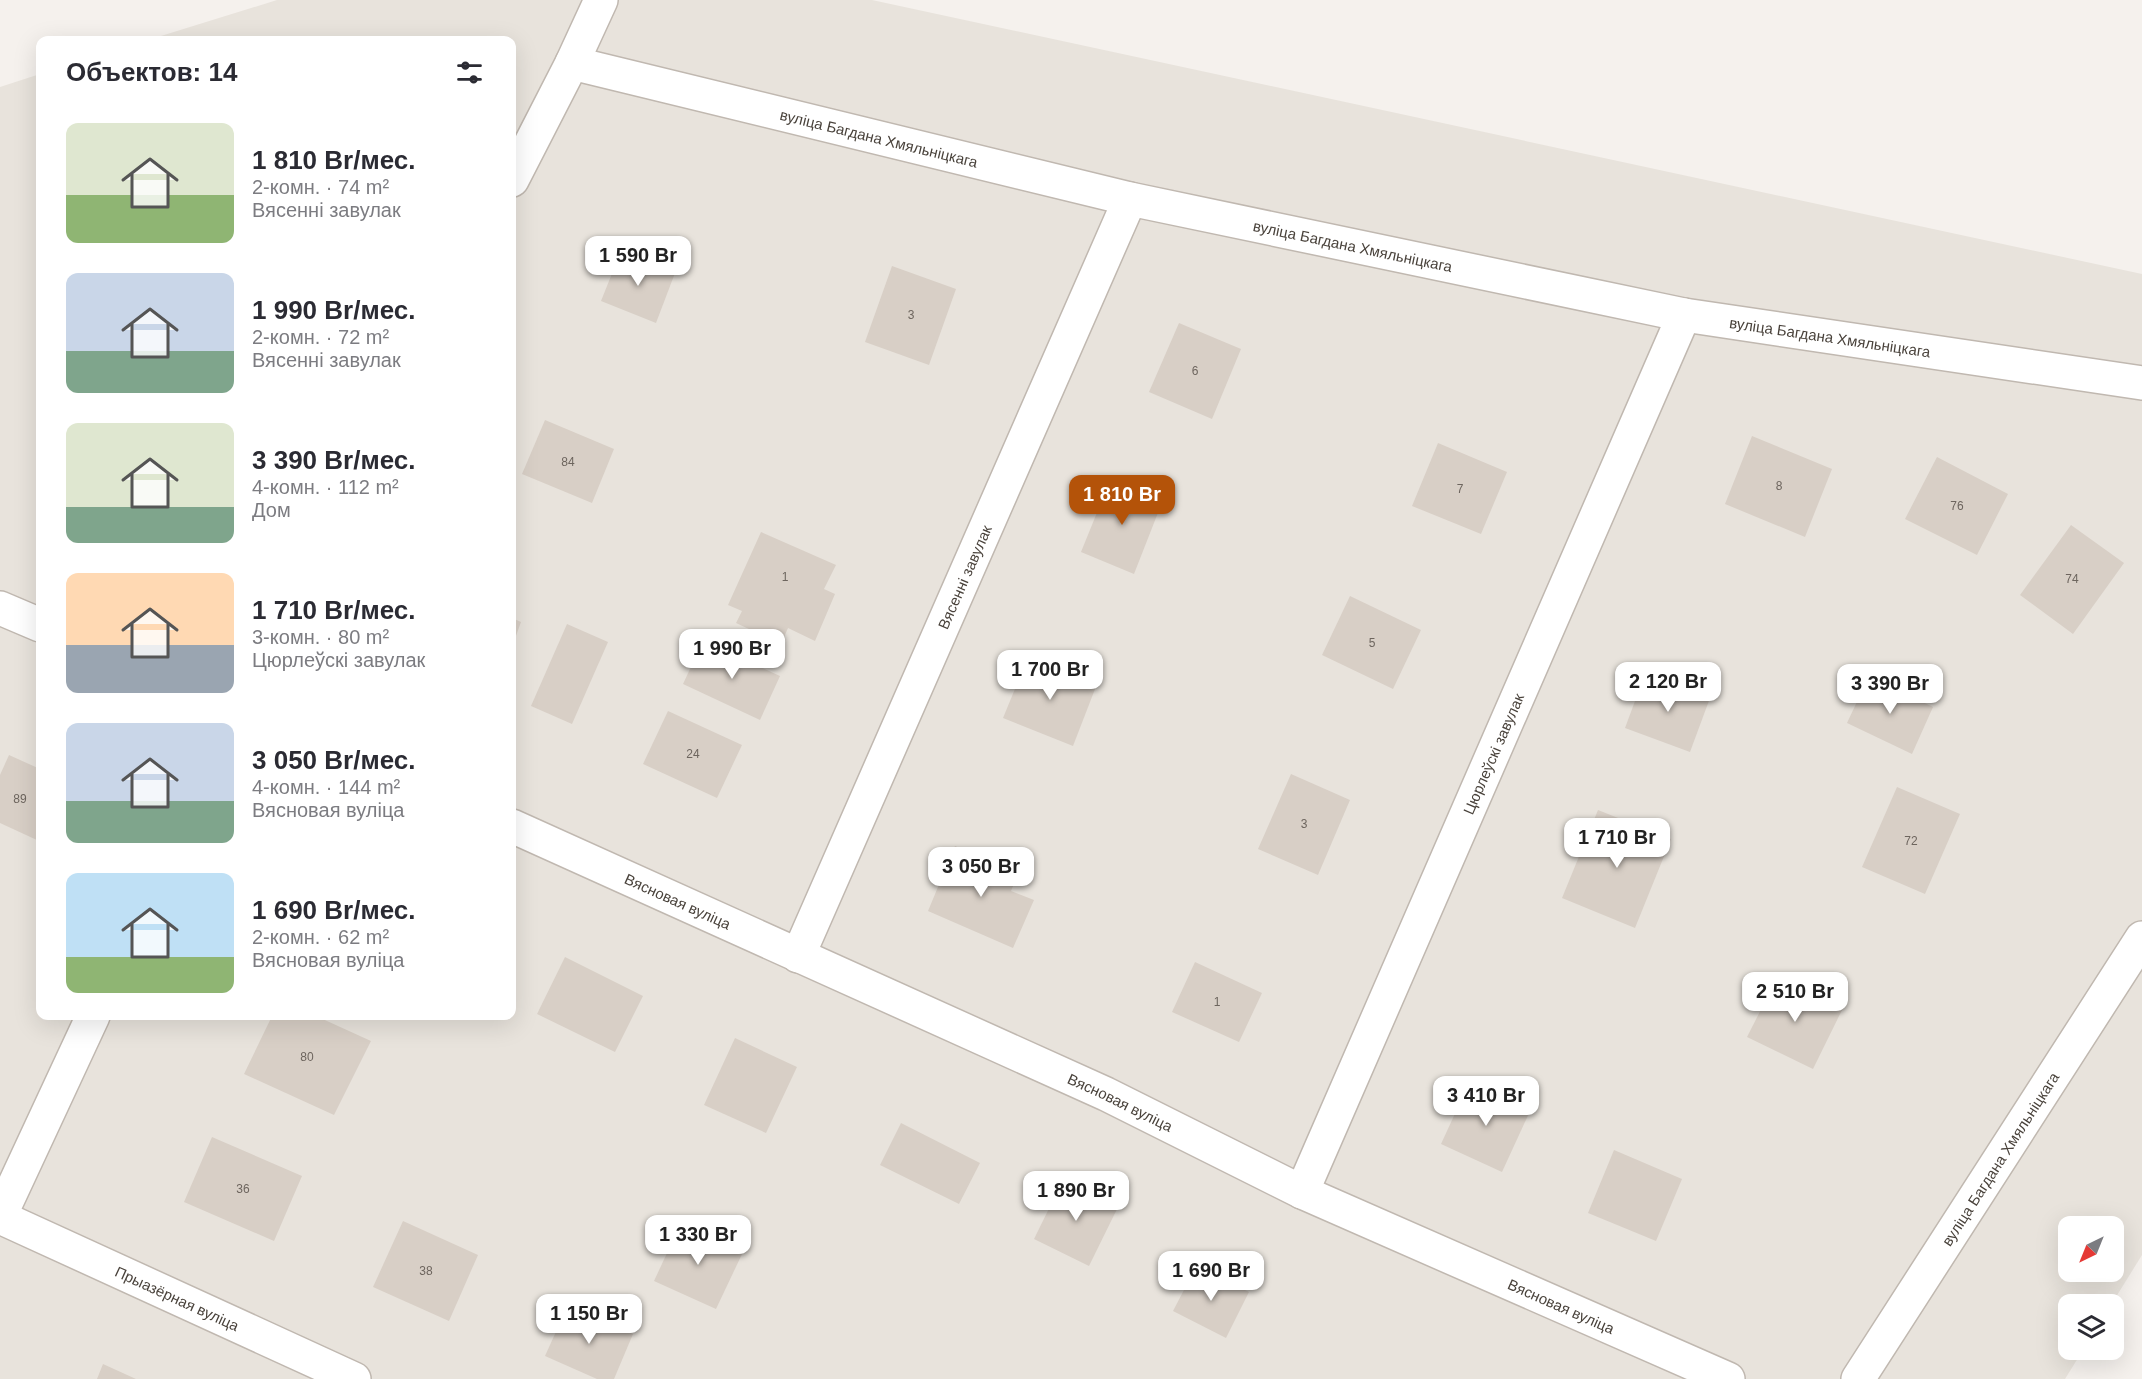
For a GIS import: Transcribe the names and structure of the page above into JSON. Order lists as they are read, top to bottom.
{
  "streets": {
    "street": [
      "вуліца Багдана Хмяльніцкага",
      "Вясенні завулак",
      "Цюрлеўскі завулак",
      "Вясновая вуліца",
      "Прыазёрная вуліца"
    ]
  },
  "crossings": [
    ["вуліца Багдана Хмяльніцкага", "Вясенні завулак"],
    ["вуліца Багдана Хмяльніцкага", "Цюрлеўскі завулак"],
    ["Вясенні завулак", "Вясновая вуліца"],
    ["Цюрлеўскі завулак", "Вясновая вуліца"]
  ],
  "house_numbers": [
    "3",
    "6",
    "84",
    "8",
    "7",
    "76",
    "1",
    "74",
    "5",
    "24",
    "89",
    "3",
    "72",
    "1",
    "80",
    "36",
    "38"
  ],
  "north": "bottom left",
  "page": {
    "heading": "Объектов: 14",
    "list": [
      {
        "name": "1 810 Br/мес.",
        "note": "2-комн. · 74 m² · Вясенні завулак"
      },
      {
        "name": "1 990 Br/мес.",
        "note": "2-комн. · 72 m² · Вясенні завулак"
      },
      {
        "name": "3 390 Br/мес.",
        "note": "4-комн. · 112 m² · Дом"
      },
      {
        "name": "1 710 Br/мес.",
        "note": "3-комн. · 80 m² · Цюрлеўскі завулак"
      },
      {
        "name": "3 050 Br/мес.",
        "note": "4-комн. · 144 m² · Вясновая вуліца"
      },
      {
        "name": "1 690 Br/мес.",
        "note": "2-комн. · 62 m² · Вясновая вуліца"
      }
    ],
    "price": [
      "1 590 Br",
      "1 810 Br",
      "1 990 Br",
      "1 700 Br",
      "2 120 Br",
      "3 390 Br",
      "1 710 Br",
      "3 050 Br",
      "2 510 Br",
      "3 410 Br",
      "1 890 Br",
      "1 330 Br",
      "1 690 Br",
      "1 150 Br"
    ]
  }
}
